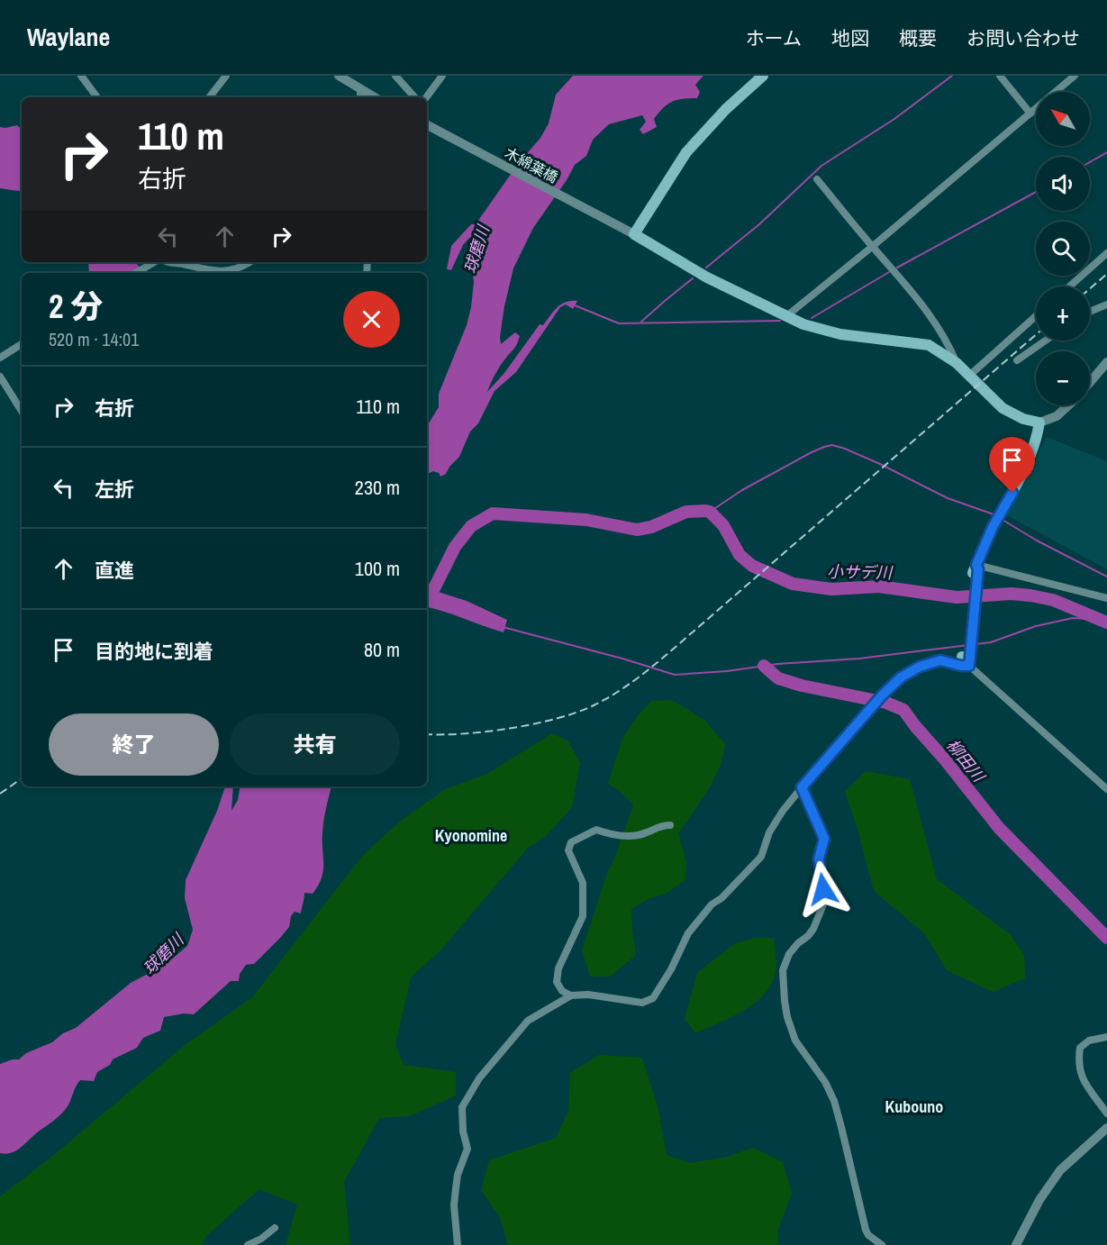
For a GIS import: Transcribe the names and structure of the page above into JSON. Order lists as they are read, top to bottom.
{
  "streets": {
    "street": ["木綿葉橋"]
  },
  "districts": ["Kyonomine", "Kubouno"],
  "water": ["球磨川", "小サデ川", "柳田川"],
  "north": "top left",
  "page": {
    "header": "Waylane",
    "nav": [
      "ホーム",
      "地図",
      "概要",
      "お問い合わせ"
    ],
    "map_buttons": ["+", "−"],
    "turn": ["110 m", "右折"],
    "heading": ["2 分", "520 m · 14:01"],
    "list": [
      {
        "name": "右折",
        "value": "110 m"
      },
      {
        "name": "左折",
        "value": "230 m"
      },
      {
        "name": "直進",
        "value": "100 m"
      },
      {
        "name": "目的地に到着",
        "value": "80 m"
      }
    ],
    "buttons": ["終了", "共有"]
  }
}
